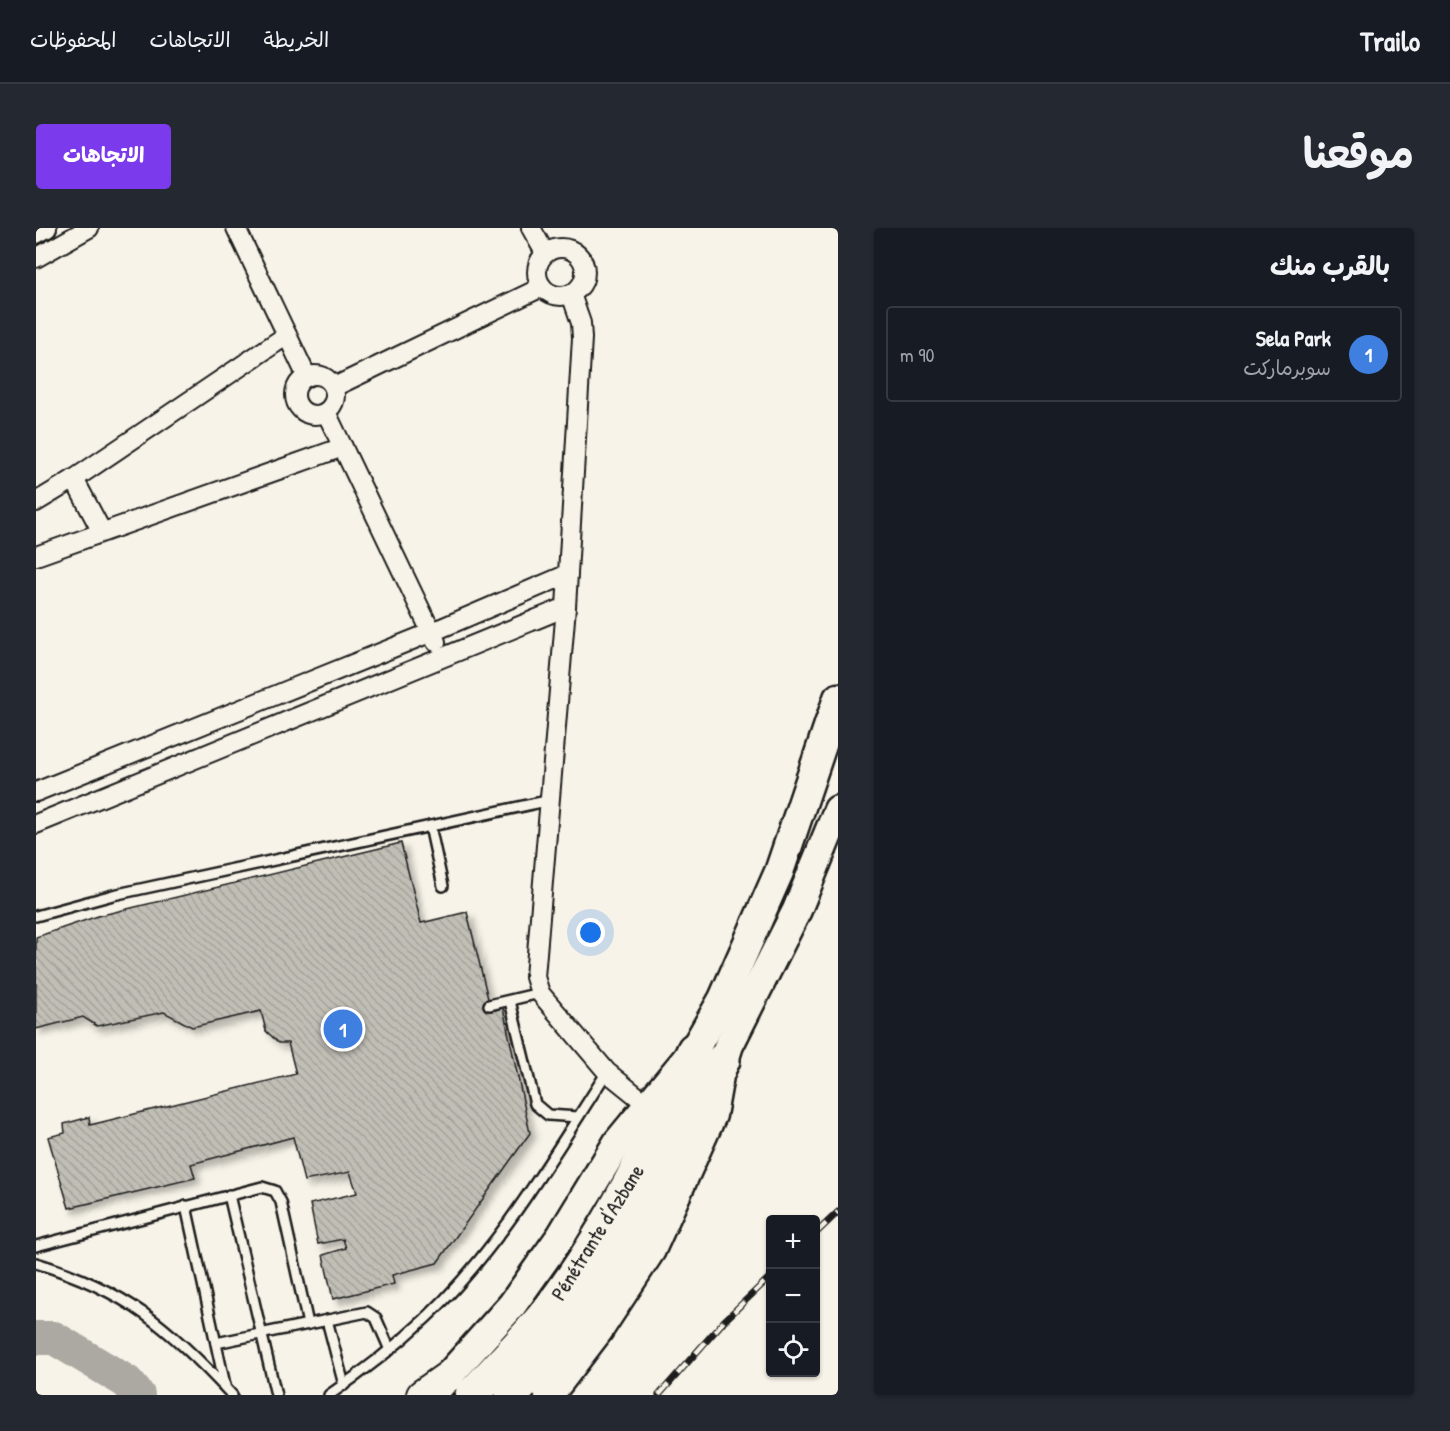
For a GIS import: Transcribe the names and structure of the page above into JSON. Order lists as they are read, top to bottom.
{
  "streets": {
    "highway": ["Pénétrante d'Azbane"]
  },
  "page": {
    "header": "Trailo",
    "nav": ["الخريطة", "الاتجاهات", "المحفوظات"],
    "title": "موقعنا",
    "buttons": "الاتجاهات",
    "heading": "بالقرب منك",
    "list": [
      {
        "mark": "1",
        "name": "Sela Park",
        "note": "سوبرماركت",
        "value": "90 m"
      }
    ],
    "pins": "1",
    "map_buttons": ["+", "−"]
  }
}
